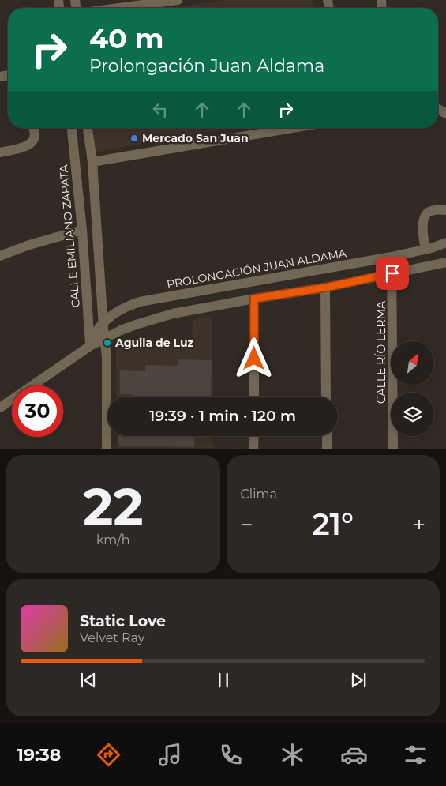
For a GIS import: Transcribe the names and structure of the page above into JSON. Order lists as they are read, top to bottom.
{
  "streets": {
    "street": ["CALLE EMILIANO ZAPATA", "PROLONGACIÓN JUAN ALDAMA", "CALLE RÍO LERMA"]
  },
  "crossings": [
    ["CALLE EMILIANO ZAPATA", "PROLONGACIÓN JUAN ALDAMA"],
    ["PROLONGACIÓN JUAN ALDAMA", "CALLE RÍO LERMA"]
  ],
  "places": ["Mercado San Juan", "Aguila de Luz"],
  "north": "top right",
  "page": {
    "turn": ["40 m", "Prolongación Juan Aldama"],
    "limit": "30",
    "trip": "19:39 · 1 min · 120 m",
    "tile": [
      ["22", "km/h"],
      "Clima"
    ],
    "heat": ["−", "21°", "+"],
    "song": ["Static Love", "Velvet Ray"],
    "tabs": "19:38"
  }
}
